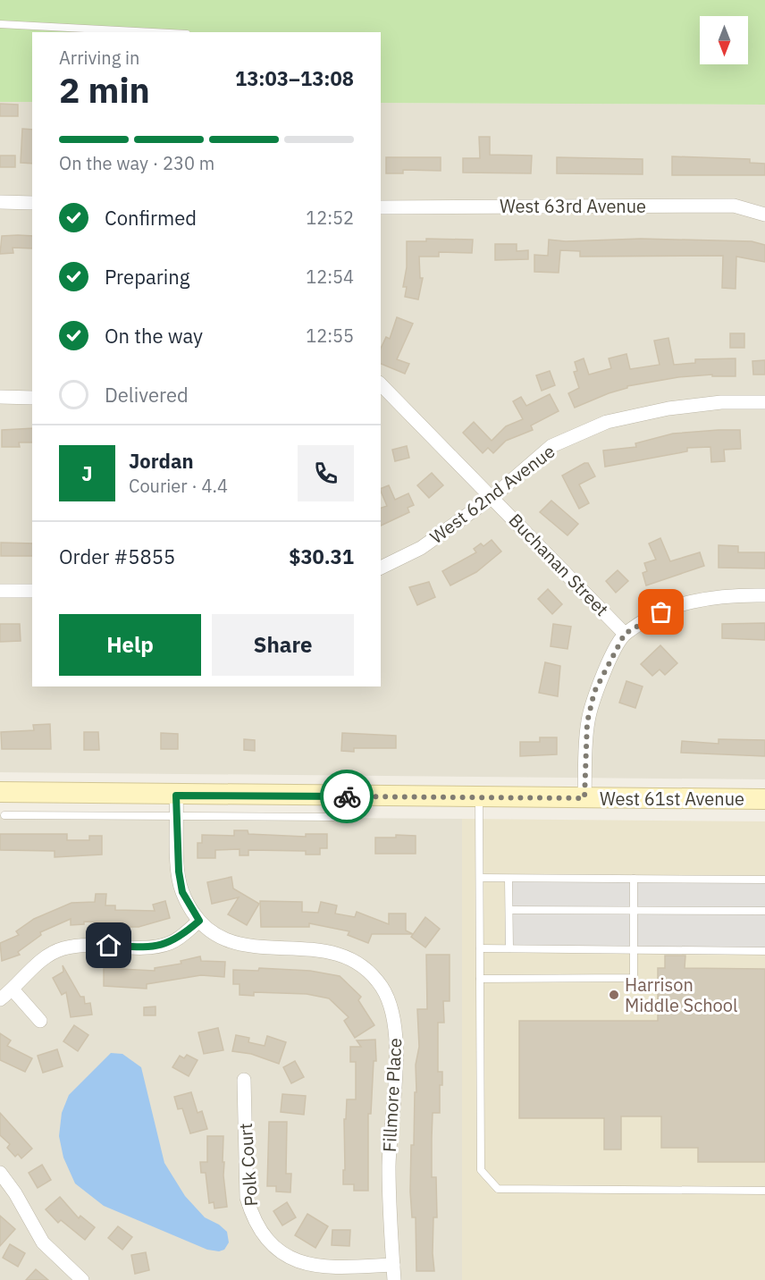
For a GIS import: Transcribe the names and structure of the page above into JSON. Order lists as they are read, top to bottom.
{
  "streets": {
    "main road": ["West 61st Avenue"],
    "street": [
      "West 63rd Avenue",
      "West 62nd Avenue",
      "Buchanan Street",
      "Fillmore Place",
      "Polk Court"
    ]
  },
  "crossings": [
    ["West 62nd Avenue", "Buchanan Street"],
    ["Fillmore Place", "Polk Court"]
  ],
  "places": ["Harrison Middle School"],
  "north": "bottom",
  "page": {
    "heading": ["2 min", "Arriving in", "13:03–13:08"],
    "panel": [
      "Jordan",
      "Courier · 4.4",
      "Order #5855",
      "$30.31"
    ],
    "bar": "On the way · 230 m",
    "list": [
      ["Confirmed", "12:52"],
      ["Preparing", "12:54"],
      ["On the way", "12:55"],
      "Delivered"
    ],
    "round": "J",
    "buttons": ["Help", "Share"]
  }
}
